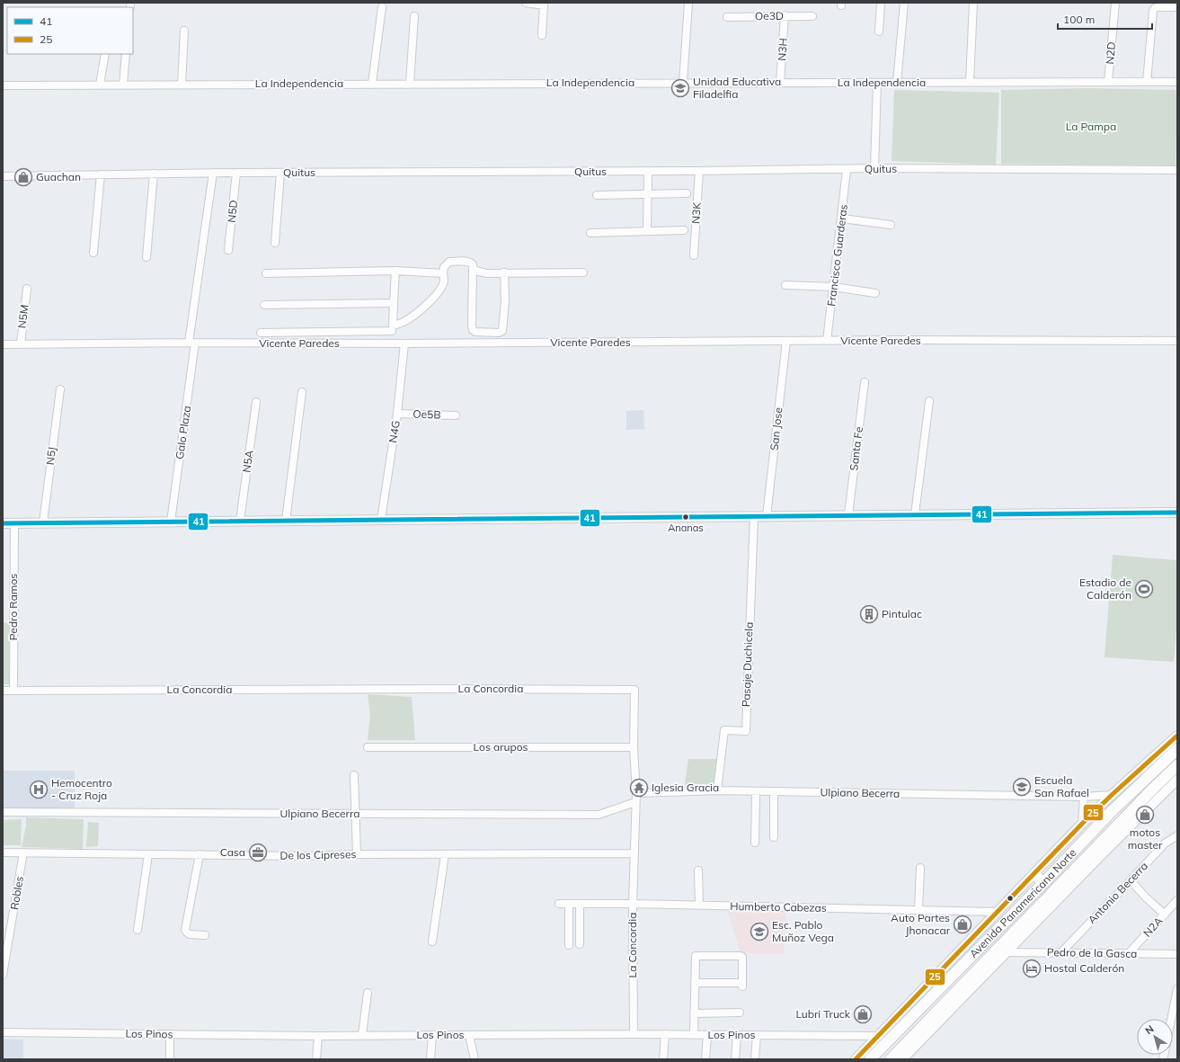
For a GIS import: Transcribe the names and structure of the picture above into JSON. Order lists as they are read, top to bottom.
{
  "streets": {
    "highway": ["Avenida Panamericana Norte"],
    "street": [
      "Oe3D",
      "N3H",
      "N2D",
      "La Independencia",
      "Quitus",
      "N5D",
      "N3K",
      "Francisco Guarderas",
      "N5M",
      "Vicente Paredes",
      "Oe5B",
      "San Jose",
      "N4G",
      "Galo Plaza",
      "Santa Fe",
      "N5J",
      "N5A",
      "Pedro Ramos",
      "Pasaje Duchicela",
      "La Concordia",
      "Los arupos",
      "Ulpiano Becerra",
      "De los Cipreses",
      "Robles",
      "Antonio Becerra",
      "Humberto Cabezas",
      "N2A",
      "Pedro de la Gasca",
      "Los Pinos"
    ]
  },
  "crossings": [
    ["Oe3D", "N3H"],
    ["N3H", "La Independencia"],
    ["N2D", "La Independencia"],
    ["Quitus", "N5D"],
    ["Quitus", "N3K"],
    ["Quitus", "Francisco Guarderas"],
    ["Quitus", "Galo Plaza"],
    ["Francisco Guarderas", "Vicente Paredes"],
    ["N5M", "Vicente Paredes"],
    ["Vicente Paredes", "San Jose"],
    ["Vicente Paredes", "N4G"],
    ["Vicente Paredes", "Galo Plaza"],
    ["Oe5B", "N4G"],
    ["Pedro Ramos", "La Concordia"],
    ["Pasaje Duchicela", "Ulpiano Becerra"],
    ["La Concordia", "Los arupos"],
    ["La Concordia", "Ulpiano Becerra"],
    ["La Concordia", "De los Cipreses"],
    ["La Concordia", "Humberto Cabezas"],
    ["La Concordia", "Los Pinos"],
    ["Ulpiano Becerra", "Avenida Panamericana Norte"],
    ["De los Cipreses", "Robles"],
    ["Antonio Becerra", "Pedro de la Gasca"],
    ["Avenida Panamericana Norte", "Humberto Cabezas"],
    ["Avenida Panamericana Norte", "Pedro de la Gasca"],
    ["Avenida Panamericana Norte", "Los Pinos"],
    ["N2A", "Pedro de la Gasca"]
  ],
  "parks": ["La Pampa"],
  "places": {
    "school or university": ["Unidad Educativa Filadelfia", "Escuela San Rafael", "Esc. Pablo Muñoz Vega"],
    "shop": [
      "Guachan",
      "motos master",
      "Auto Partes Jhonacar",
      "Lubri Truck"
    ],
    "other": ["Ananas"],
    "sports": ["Estadio de Calderón"],
    "building": ["Pintulac"],
    "temple": ["Iglesia Gracia"],
    "hospital": ["Hemocentro - Cruz Roja"],
    "office": ["Casa"],
    "hotel": ["Hostal Calderón"]
  },
  "lines": ["transit line 41", "transit line 25"],
  "legend": ["41", "25"],
  "scale_bar": "100 m",
  "north": "top left"
}
